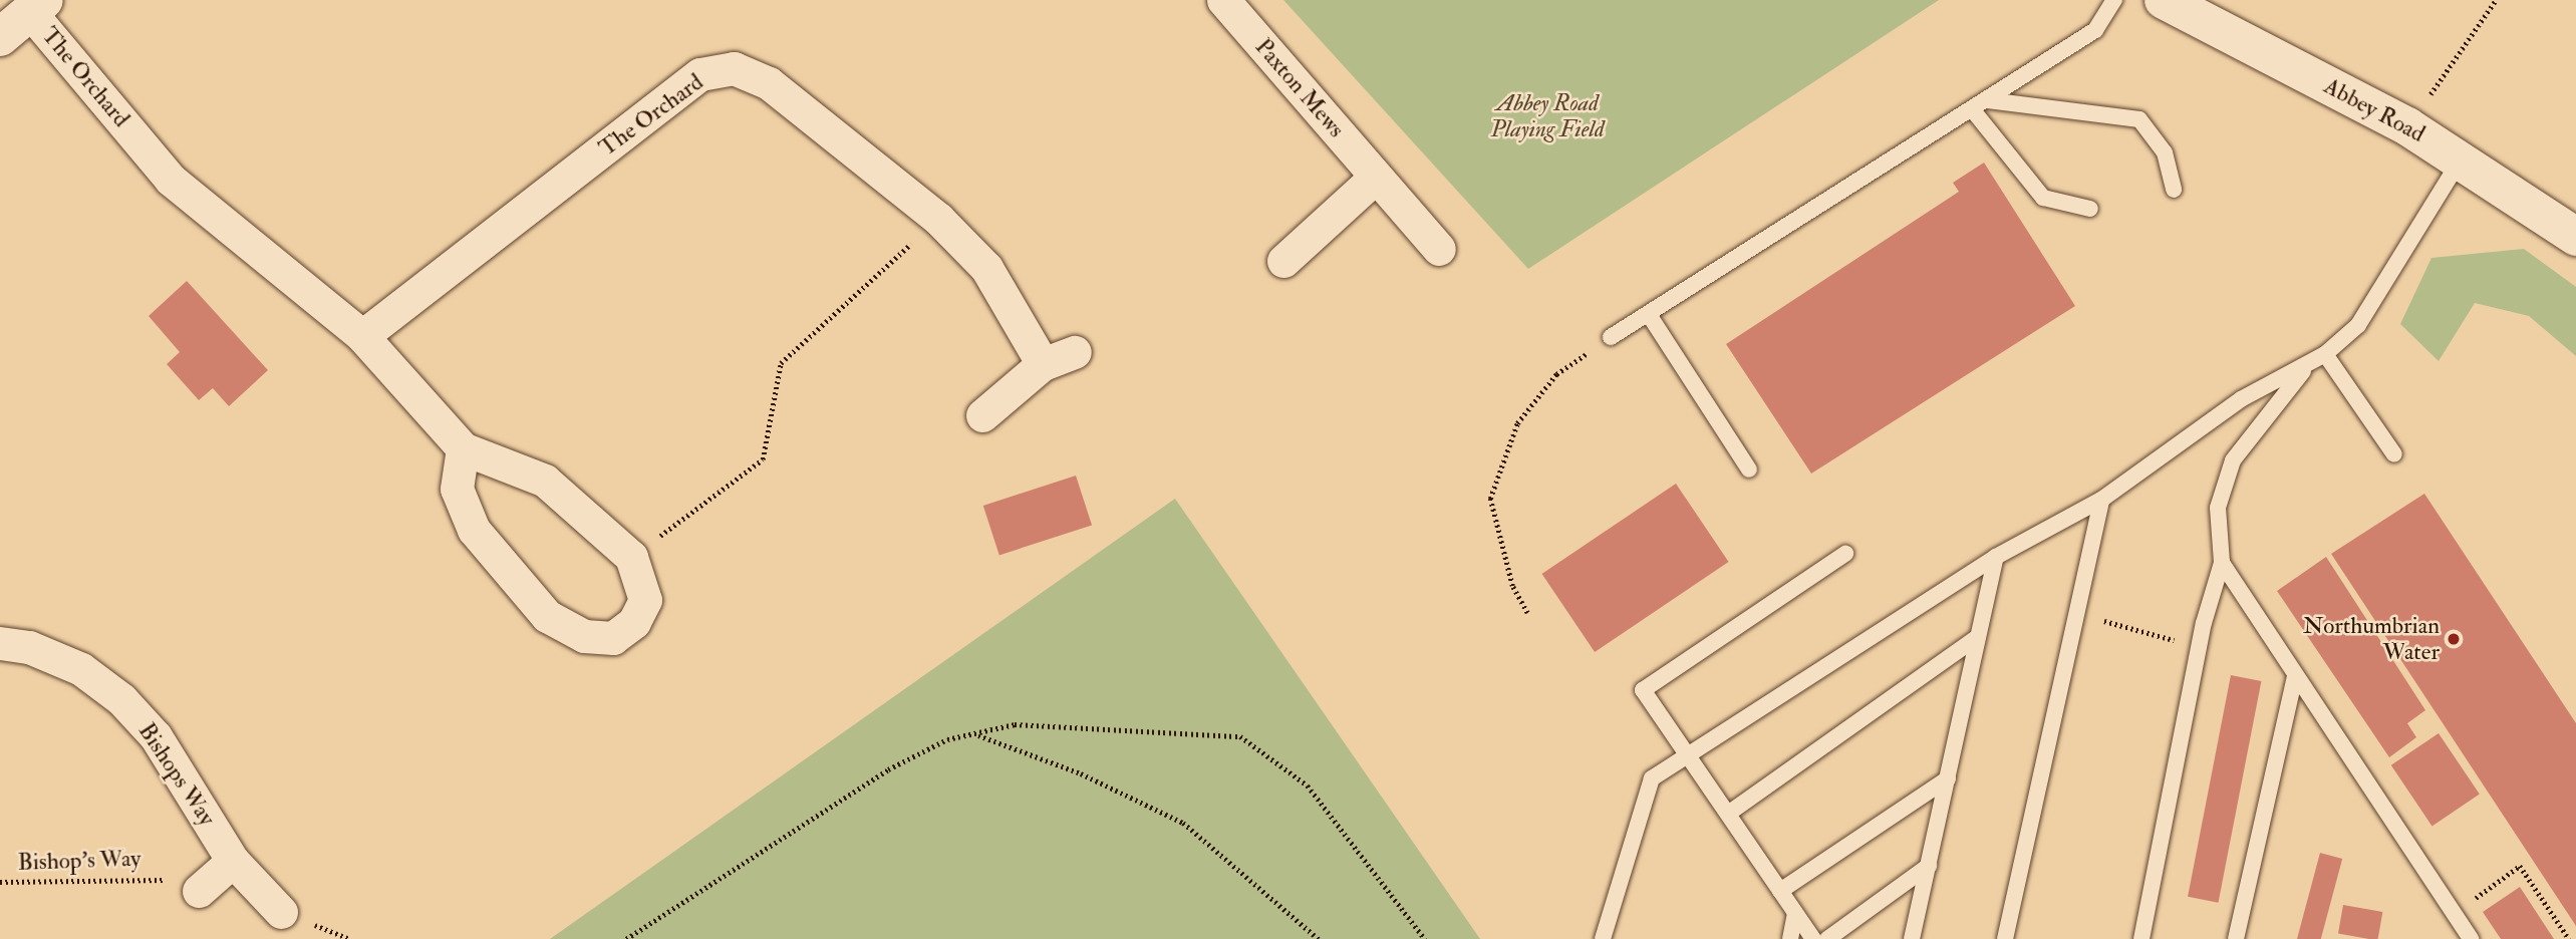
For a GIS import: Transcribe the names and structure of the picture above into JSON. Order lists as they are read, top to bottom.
{
  "streets": {
    "street": [
      "The Orchard",
      "Paxton Mews",
      "Abbey Road",
      "Bishops Way"
    ],
    "path": ["Bishop's Way"]
  },
  "parks": ["Abbey Road Playing Field"],
  "places": ["Northumbrian Water"]
}
